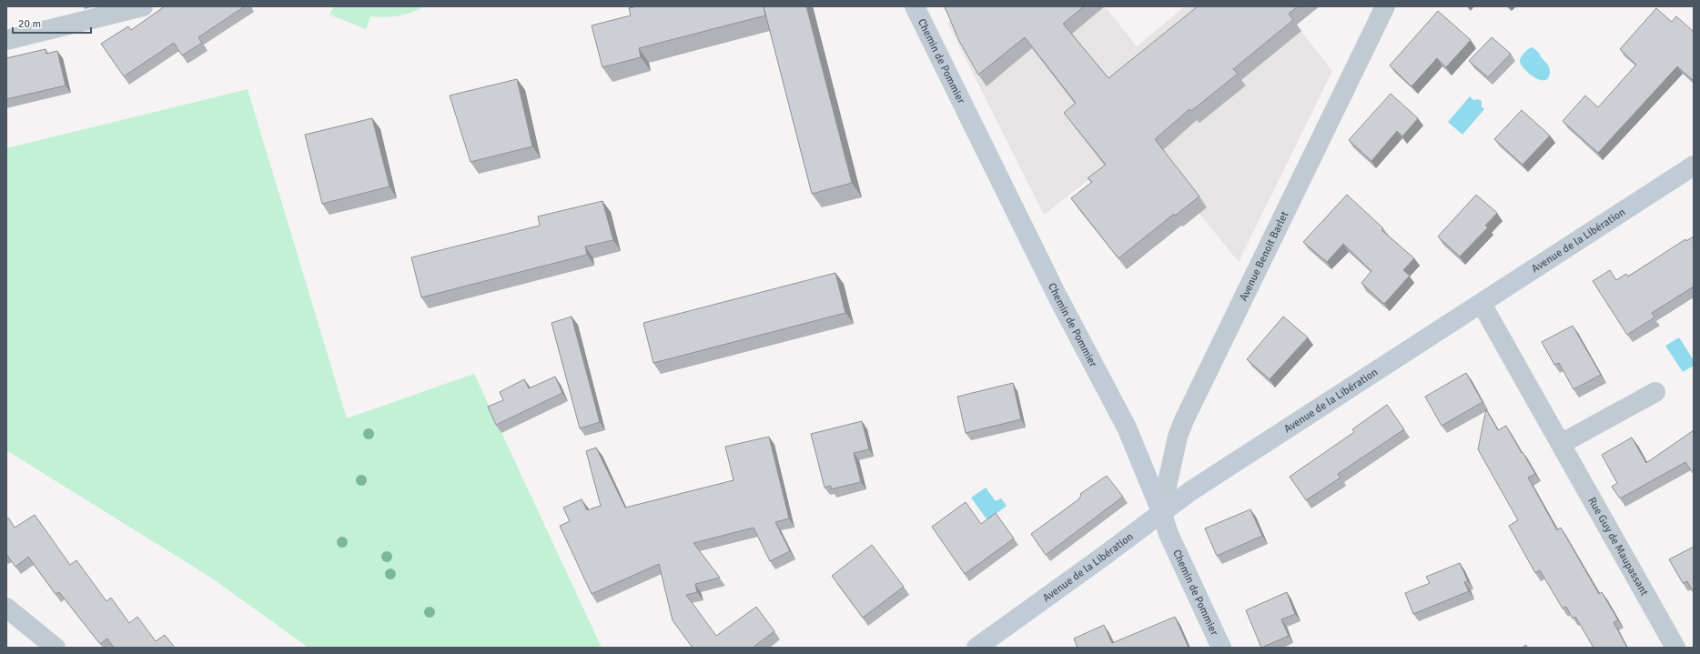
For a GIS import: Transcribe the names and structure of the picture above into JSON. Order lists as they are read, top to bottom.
{
  "streets": {
    "street": [
      "Chemin de Pommier",
      "Avenue de la Libération",
      "Avenue Benoit Barlet",
      "Rue Guy de Maupassant"
    ]
  },
  "crossings": [
    ["Chemin de Pommier", "Avenue de la Libération"],
    ["Chemin de Pommier", "Avenue Benoit Barlet"],
    ["Avenue de la Libération", "Avenue Benoit Barlet"],
    ["Avenue de la Libération", "Rue Guy de Maupassant"]
  ],
  "scale_bar": "20 m"
}
